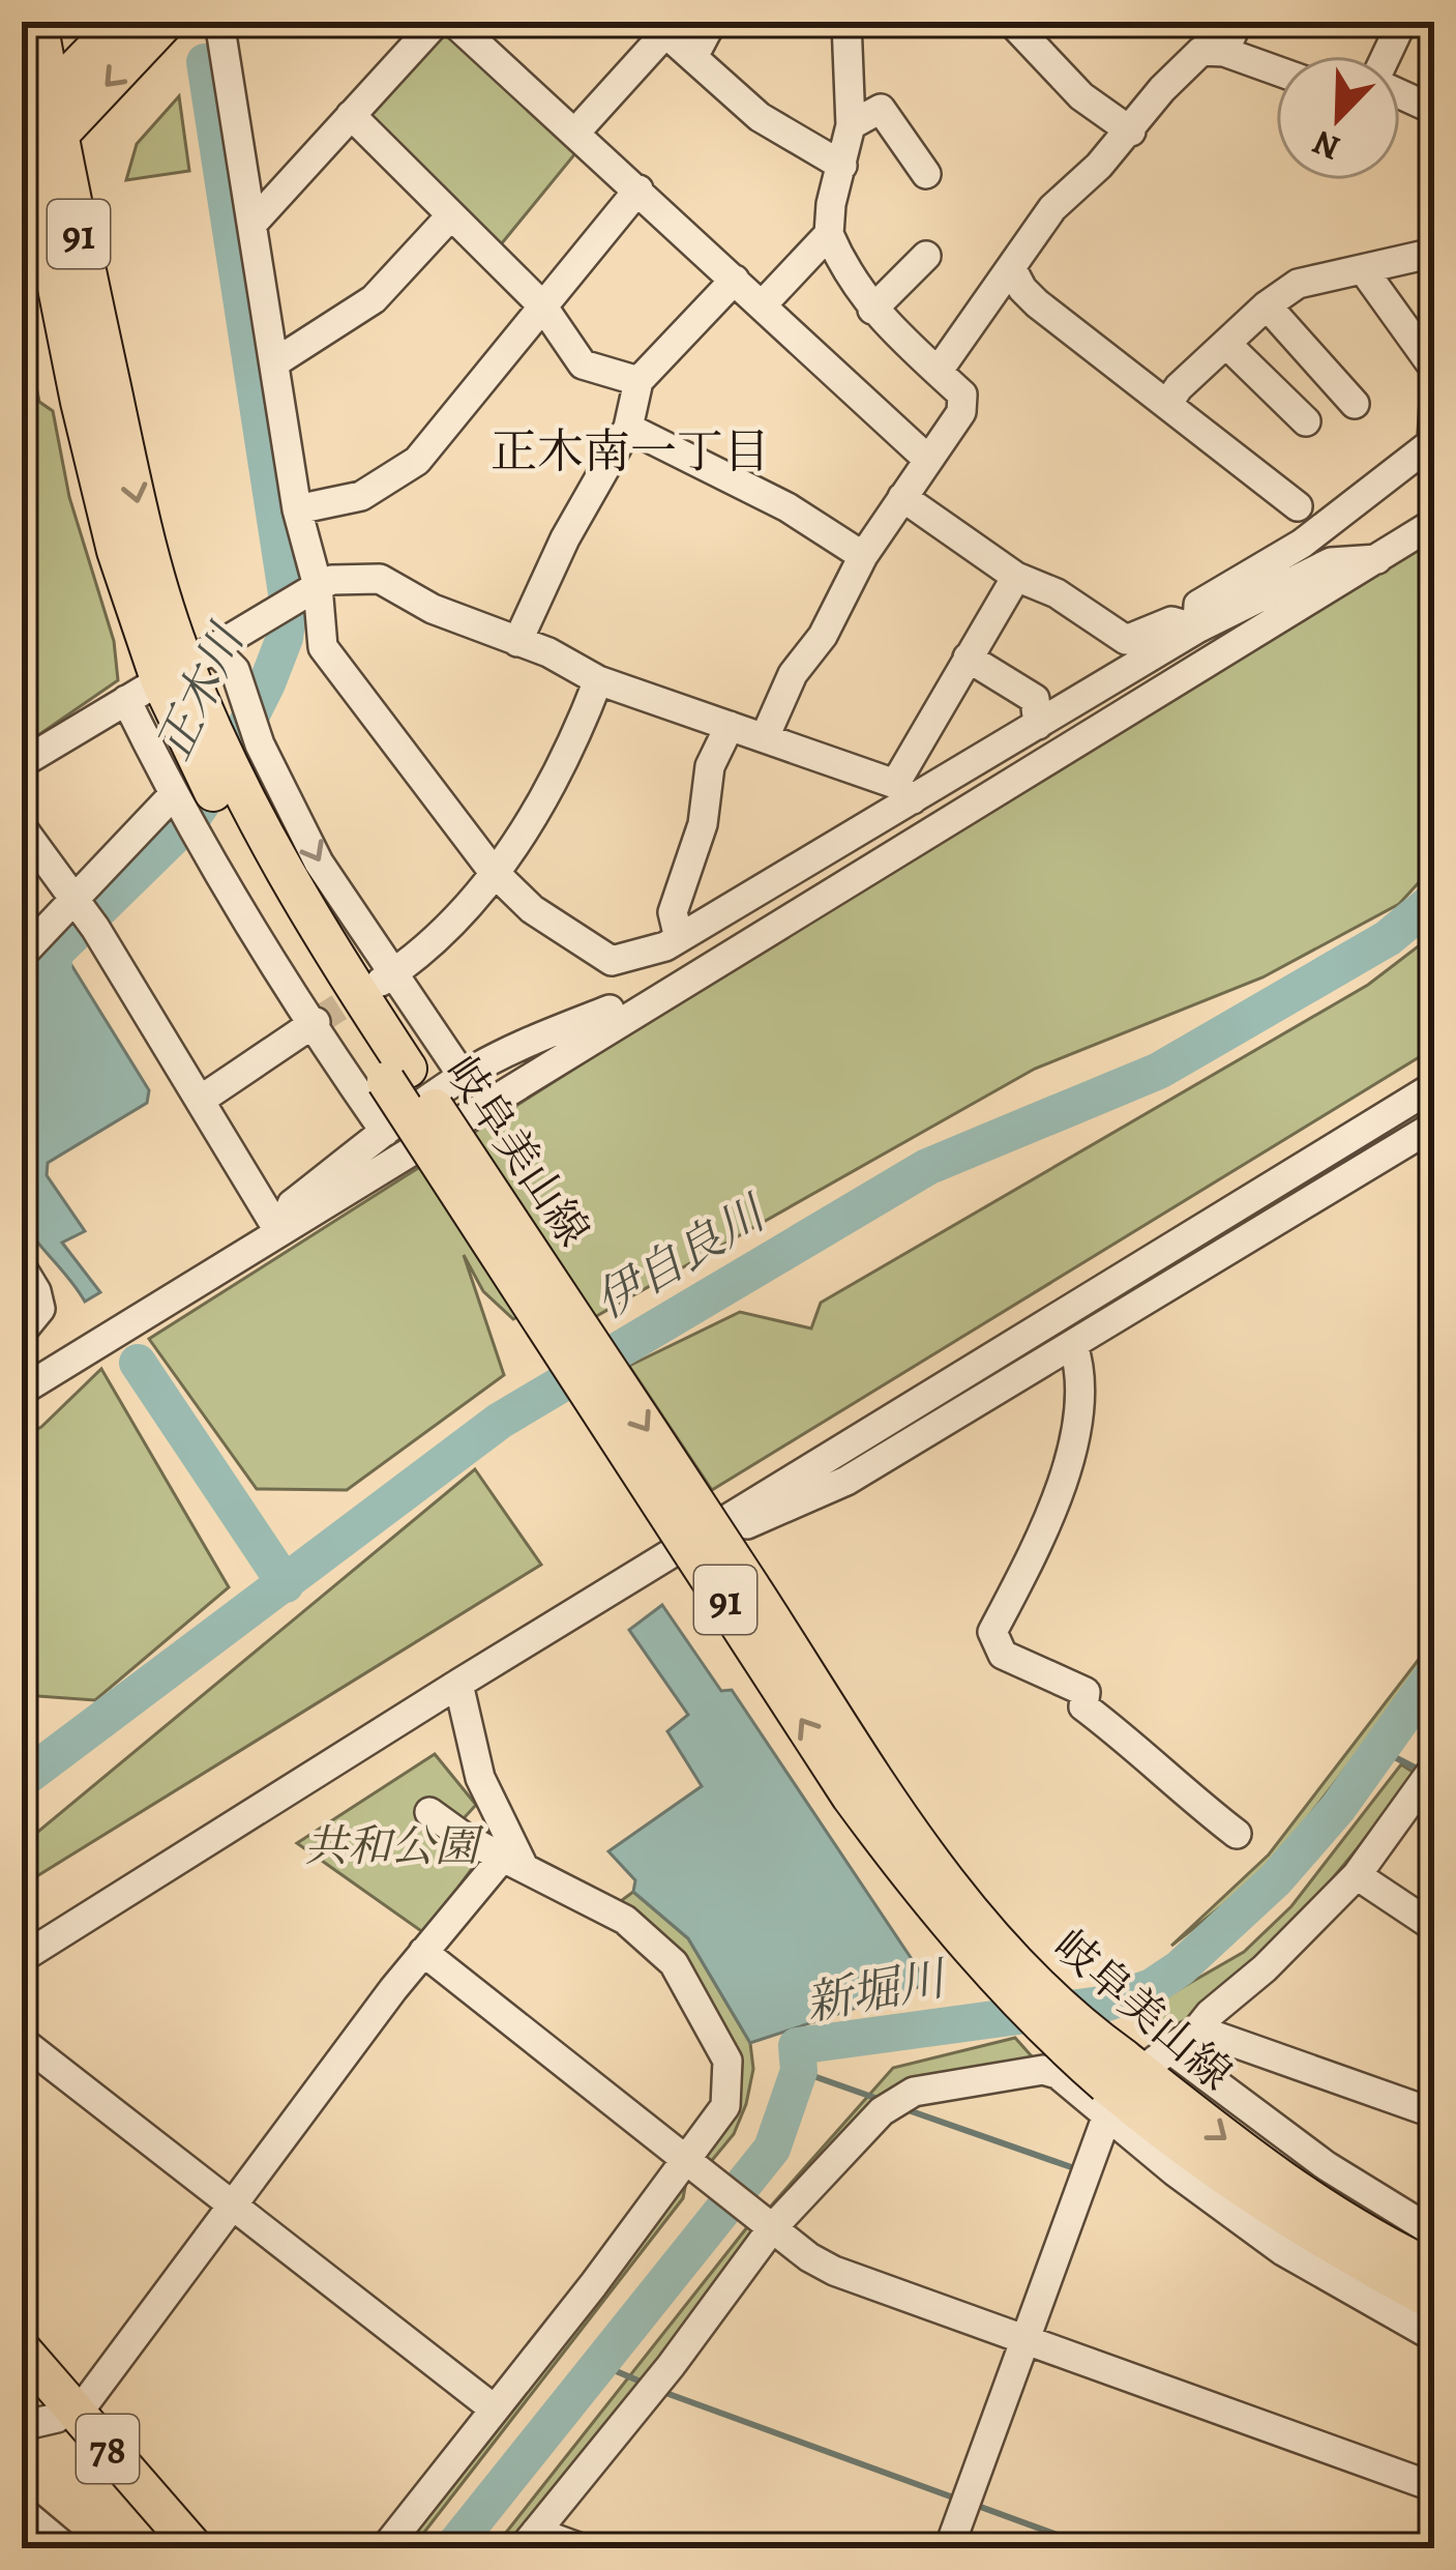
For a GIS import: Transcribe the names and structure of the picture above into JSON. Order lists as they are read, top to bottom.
{
  "streets": {
    "main road": ["91", "岐阜美山線", "78"]
  },
  "districts": ["正木南一丁目"],
  "water": ["正木川", "伊自良川", "新堀川"],
  "parks": ["共和公園"],
  "north": "bottom left"
}
